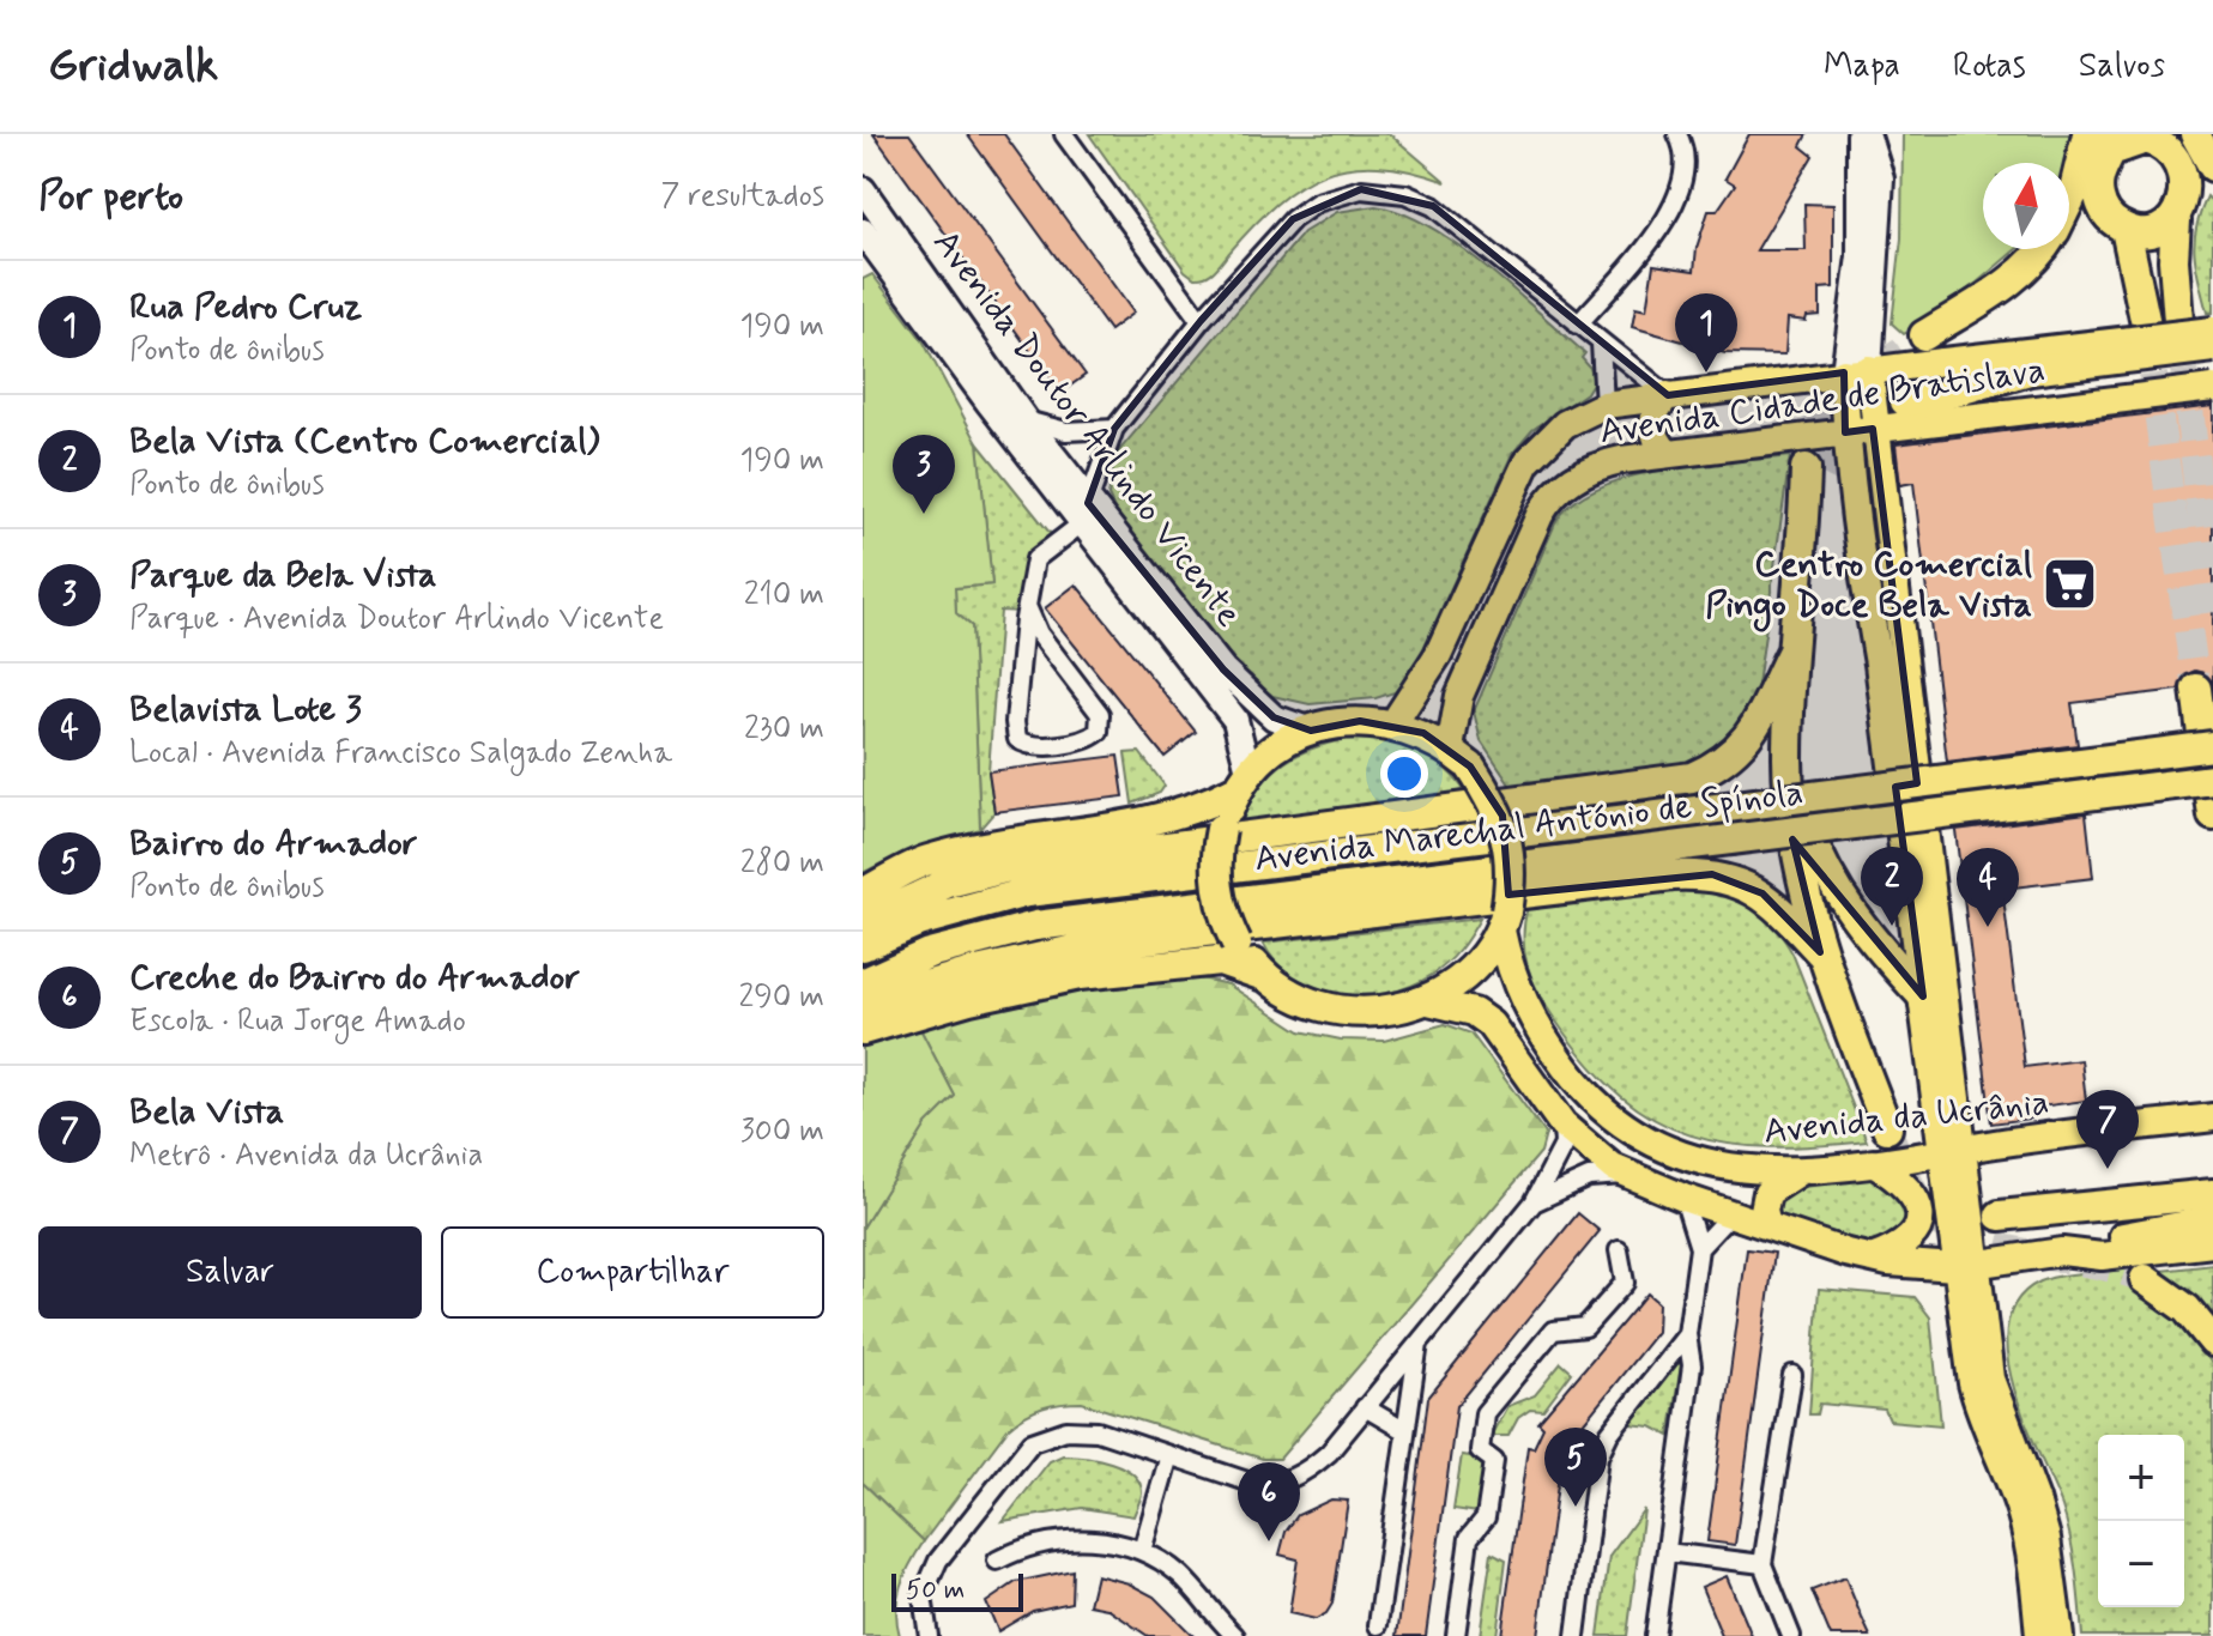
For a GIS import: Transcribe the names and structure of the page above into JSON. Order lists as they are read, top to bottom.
{
  "streets": {
    "highway": ["Avenida Marechal António de Spínola"],
    "main road": ["Avenida Cidade de Bratislava", "Avenida da Ucrânia"],
    "street": ["Avenida Doutor Arlindo Vicente"]
  },
  "crossings": [
    ["Avenida Cidade de Bratislava", "Avenida Doutor Arlindo Vicente"],
    ["Avenida Cidade de Bratislava", "Avenida da Ucrânia"],
    ["Avenida Doutor Arlindo Vicente", "Avenida da Ucrânia"]
  ],
  "places": {
    "supermarket": ["Centro Comercial Pingo Doce Bela Vista"]
  },
  "scale_bar": "50 m",
  "north": "top",
  "page": {
    "header": "Gridwalk",
    "nav": ["Mapa", "Rotas", "Salvos"],
    "heading": ["Por perto", "7 resultados"],
    "list": [
      {
        "mark": "1",
        "name": "Rua Pedro Cruz",
        "note": "Ponto de ônibus",
        "value": "190 m"
      },
      {
        "mark": "2",
        "name": "Bela Vista (Centro Comercial)",
        "note": "Ponto de ônibus",
        "value": "190 m"
      },
      {
        "mark": "3",
        "name": "Parque da Bela Vista",
        "note": "Parque · Avenida Doutor Arlindo Vicente",
        "value": "210 m"
      },
      {
        "mark": "4",
        "name": "Belavista Lote 3",
        "note": "Local · Avenida Francisco Salgado Zenha",
        "value": "230 m"
      },
      {
        "mark": "5",
        "name": "Bairro do Armador",
        "note": "Ponto de ônibus",
        "value": "280 m"
      },
      {
        "mark": "6",
        "name": "Creche do Bairro do Armador",
        "note": "Escola · Rua Jorge Amado",
        "value": "290 m"
      },
      {
        "mark": "7",
        "name": "Bela Vista",
        "note": "Metrô · Avenida da Ucrânia",
        "value": "300 m"
      }
    ],
    "pins": [
      "1",
      "3",
      "2",
      "4",
      "7",
      "5",
      "6"
    ],
    "buttons": ["Salvar", "Compartilhar"],
    "map_buttons": ["+", "−"],
    "scale": "50 m"
  }
}
